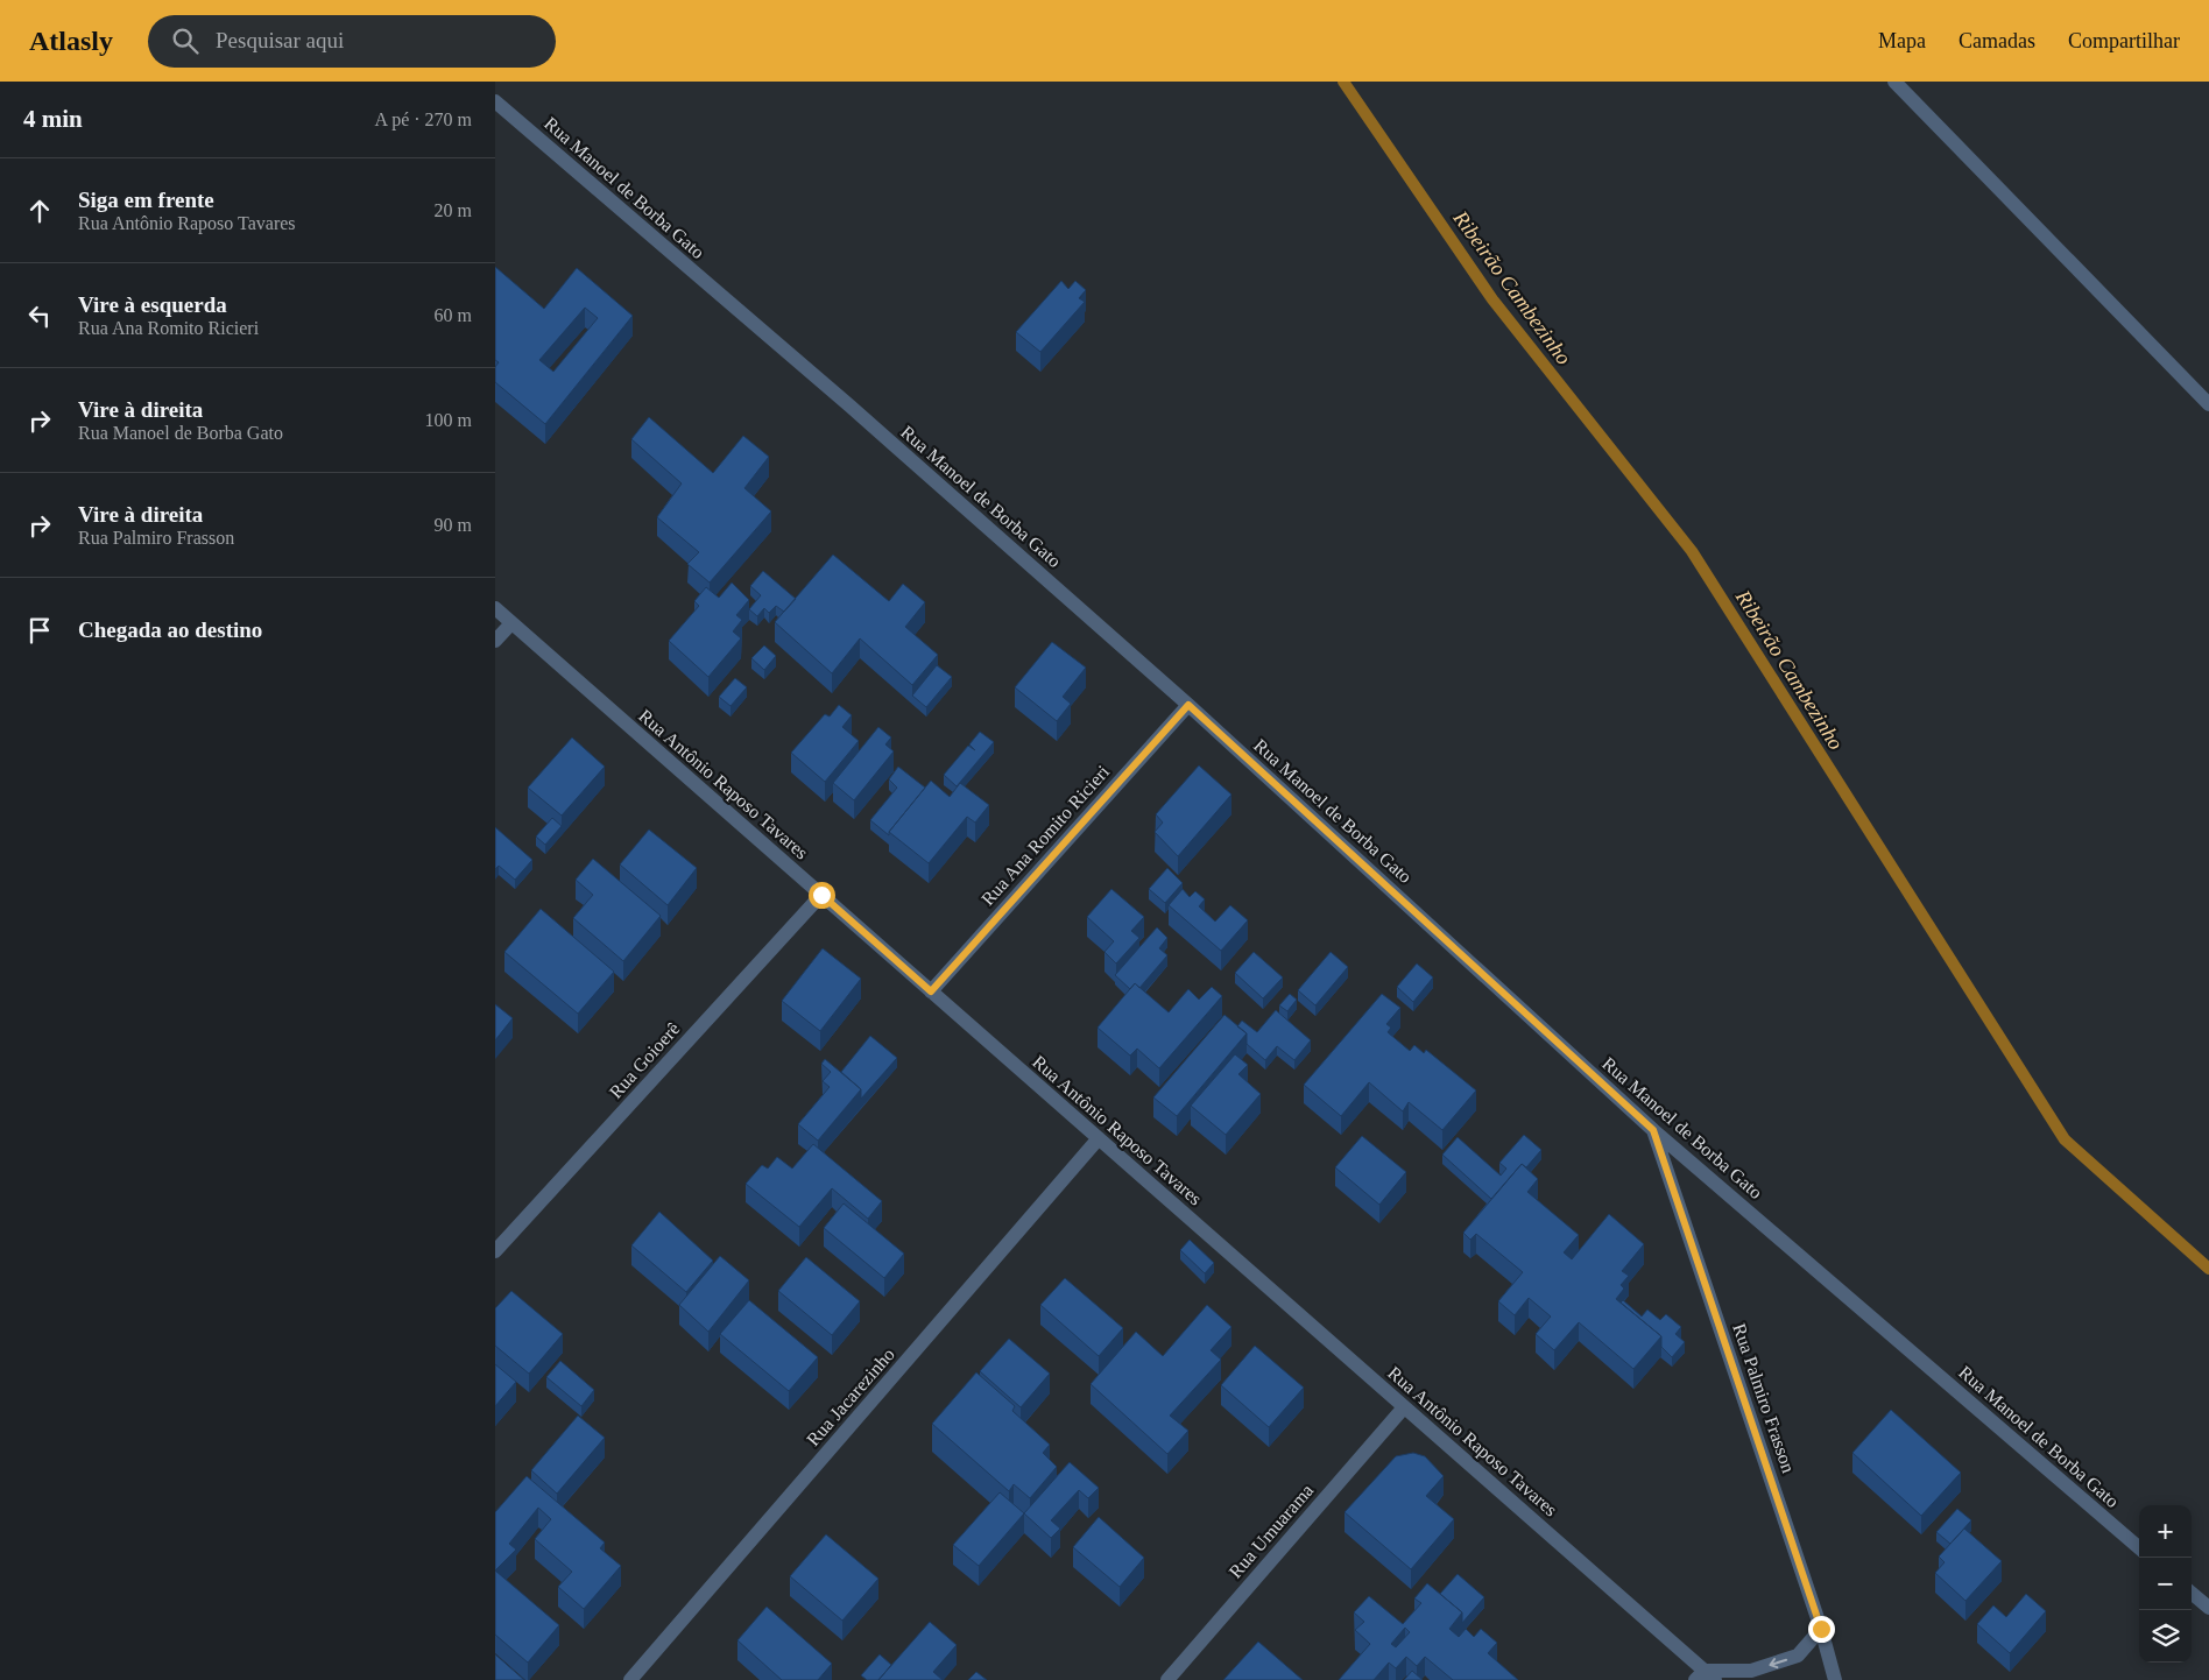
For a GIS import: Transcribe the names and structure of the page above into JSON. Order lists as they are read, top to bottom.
{
  "streets": {
    "street": [
      "Rua Manoel de Borba Gato",
      "Rua Antônio Raposo Tavares",
      "Rua Ana Romito Ricieri",
      "Rua Goioerê",
      "Rua Jacarezinho",
      "Rua Palmiro Frasson",
      "Rua Umuarama"
    ]
  },
  "crossings": [
    ["Rua Manoel de Borba Gato", "Rua Ana Romito Ricieri"],
    ["Rua Manoel de Borba Gato", "Rua Palmiro Frasson"],
    ["Rua Antônio Raposo Tavares", "Rua Ana Romito Ricieri"],
    ["Rua Antônio Raposo Tavares", "Rua Goioerê"],
    ["Rua Antônio Raposo Tavares", "Rua Jacarezinho"],
    ["Rua Antônio Raposo Tavares", "Rua Umuarama"]
  ],
  "water": ["Ribeirão Cambezinho"],
  "page": {
    "header": "Atlasly",
    "search": "Pesquisar aqui",
    "nav": ["Mapa", "Camadas", "Compartilhar"],
    "heading": ["4 min", "A pé · 270 m"],
    "list": [
      ["Siga em frente", "Rua Antônio Raposo Tavares", "20 m"],
      ["Vire à esquerda", "Rua Ana Romito Ricieri", "60 m"],
      ["Vire à direita", "Rua Manoel de Borba Gato", "100 m"],
      ["Vire à direita", "Rua Palmiro Frasson", "90 m"],
      "Chegada ao destino"
    ],
    "map_buttons": ["+", "−"]
  }
}
